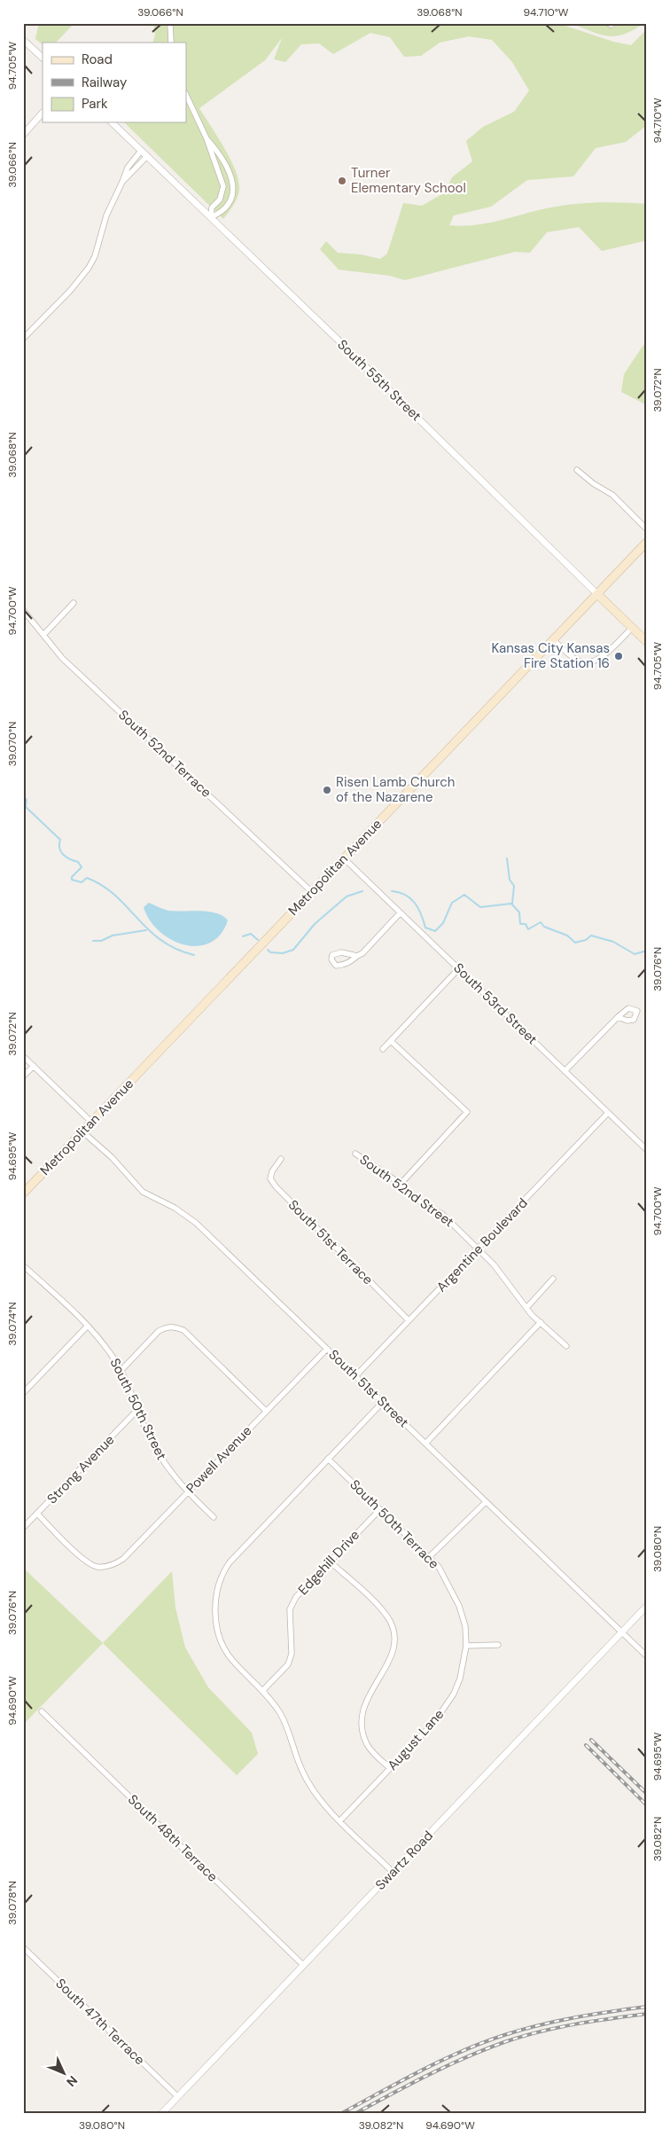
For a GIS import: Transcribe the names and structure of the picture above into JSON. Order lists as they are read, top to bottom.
{
  "streets": {
    "main road": ["South 55th Street", "Metropolitan Avenue"],
    "street": [
      "South 52nd Terrace",
      "South 53rd Street",
      "South 52nd Street",
      "South 51st Terrace",
      "Argentine Boulevard",
      "South 51st Street",
      "South 50th Street",
      "Powell Avenue",
      "Strong Avenue",
      "South 50th Terrace",
      "Edgehill Drive",
      "August Lane",
      "South 48th Terrace",
      "Swartz Road",
      "South 47th Terrace"
    ]
  },
  "crossings": [
    ["South 55th Street", "Metropolitan Avenue"],
    ["South 52nd Terrace", "Metropolitan Avenue"],
    ["Metropolitan Avenue", "South 53rd Street"],
    ["Metropolitan Avenue", "South 51st Street"],
    ["South 53rd Street", "Argentine Boulevard"],
    ["South 52nd Street", "Argentine Boulevard"],
    ["South 51st Terrace", "Argentine Boulevard"],
    ["Argentine Boulevard", "South 51st Street"],
    ["South 51st Street", "Powell Avenue"],
    ["South 51st Street", "Swartz Road"],
    ["South 50th Street", "Powell Avenue"],
    ["South 50th Street", "Strong Avenue"],
    ["Powell Avenue", "Strong Avenue"],
    ["South 50th Terrace", "Edgehill Drive"],
    ["South 50th Terrace", "August Lane"],
    ["South 48th Terrace", "Swartz Road"],
    ["Swartz Road", "South 47th Terrace"]
  ],
  "places": ["Turner Elementary School", "Kansas City Kansas Fire Station 16", "Risen Lamb Church of the Nazarene"],
  "legend": ["Road", "Railway", "Park"],
  "north": "bottom right",
  "coordinates": [
    "39.066°N",
    "39.068°N",
    "94.710°W",
    "94.705°W",
    "39.072°N",
    "94.700°W",
    "39.070°N",
    "39.076°N",
    "94.695°W",
    "39.074°N",
    "39.080°N",
    "94.690°W",
    "39.082°N",
    "39.078°N"
  ]
}
